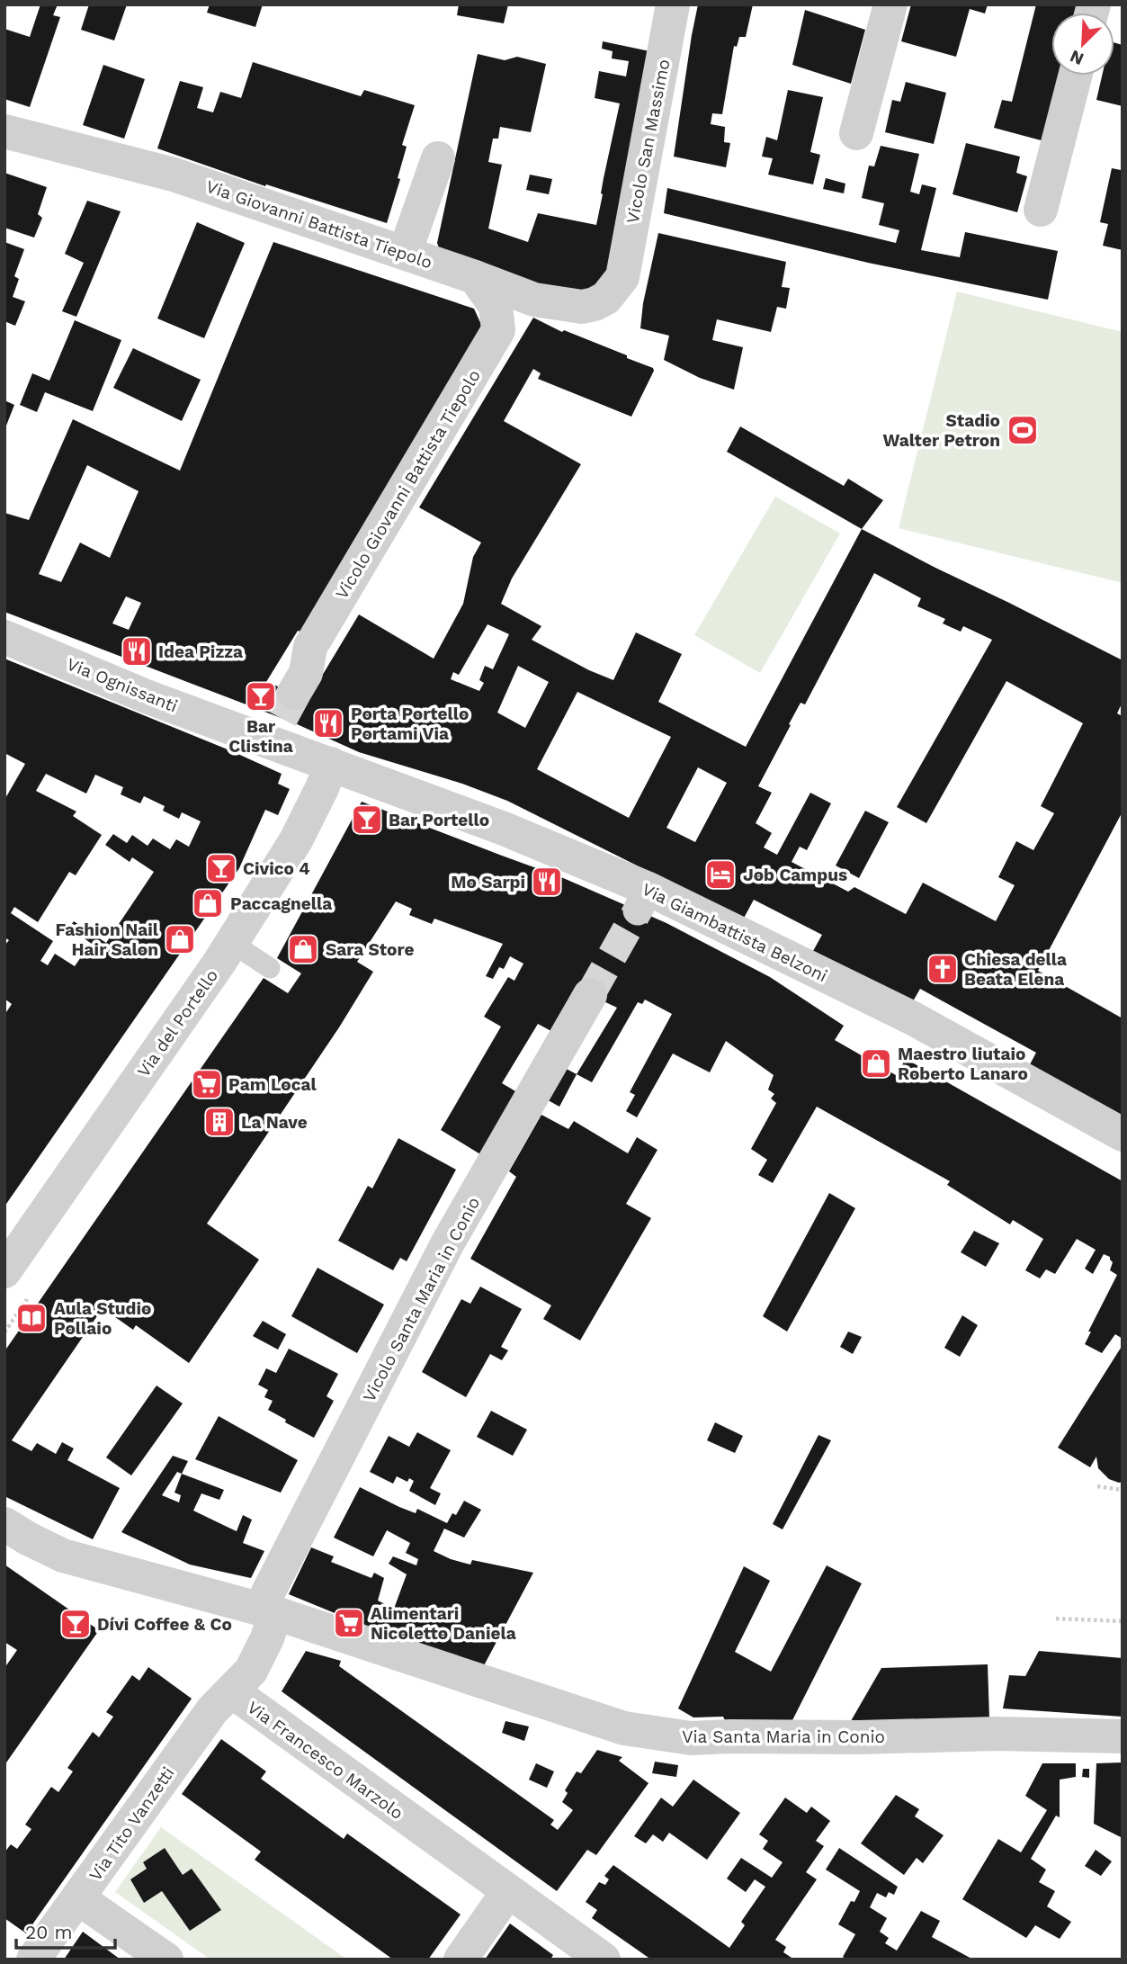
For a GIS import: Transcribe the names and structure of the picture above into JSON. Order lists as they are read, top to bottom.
{
  "streets": {
    "street": [
      "Vicolo San Massimo",
      "Via Giovanni Battista Tiepolo",
      "Vicolo Giovanni Battista Tiepolo",
      "Via Ognissanti",
      "Via Giambattista Belzoni",
      "Via del Portello",
      "Vicolo Santa Maria in Conio",
      "Via Santa Maria in Conio",
      "Via Francesco Marzolo",
      "Via Tito Vanzetti"
    ]
  },
  "crossings": [
    ["Vicolo San Massimo", "Via Giovanni Battista Tiepolo"],
    ["Via Giovanni Battista Tiepolo", "Vicolo Giovanni Battista Tiepolo"],
    ["Vicolo Giovanni Battista Tiepolo", "Via Ognissanti"],
    ["Vicolo Giovanni Battista Tiepolo", "Via Giambattista Belzoni"],
    ["Via Ognissanti", "Via Giambattista Belzoni"],
    ["Via Giambattista Belzoni", "Via del Portello"],
    ["Vicolo Santa Maria in Conio", "Via Santa Maria in Conio"],
    ["Vicolo Santa Maria in Conio", "Via Francesco Marzolo"],
    ["Via Santa Maria in Conio", "Via Francesco Marzolo"],
    ["Via Francesco Marzolo", "Via Tito Vanzetti"]
  ],
  "places": {
    "sports": ["Stadio Walter Petron"],
    "restaurant": ["Idea Pizza", "Porta Portello Portami Via", "Mo Sarpi"],
    "bar": [
      "Bar Clistina",
      "Bar Portello",
      "Civico 4",
      "Dívi Coffee & Co"
    ],
    "hotel": ["Job Campus"],
    "shop": [
      "Paccagnella",
      "Fashion Nail Hair Salon",
      "Sara Store",
      "Maestro liutaio Roberto Lanaro"
    ],
    "church": ["Chiesa della Beata Elena"],
    "supermarket": ["Pam Local", "Alimentari Nicoletto Daniela"],
    "building": ["La Nave"],
    "library": ["Aula Studio Pollaio"]
  },
  "scale_bar": "20 m",
  "north": "bottom left"
}
